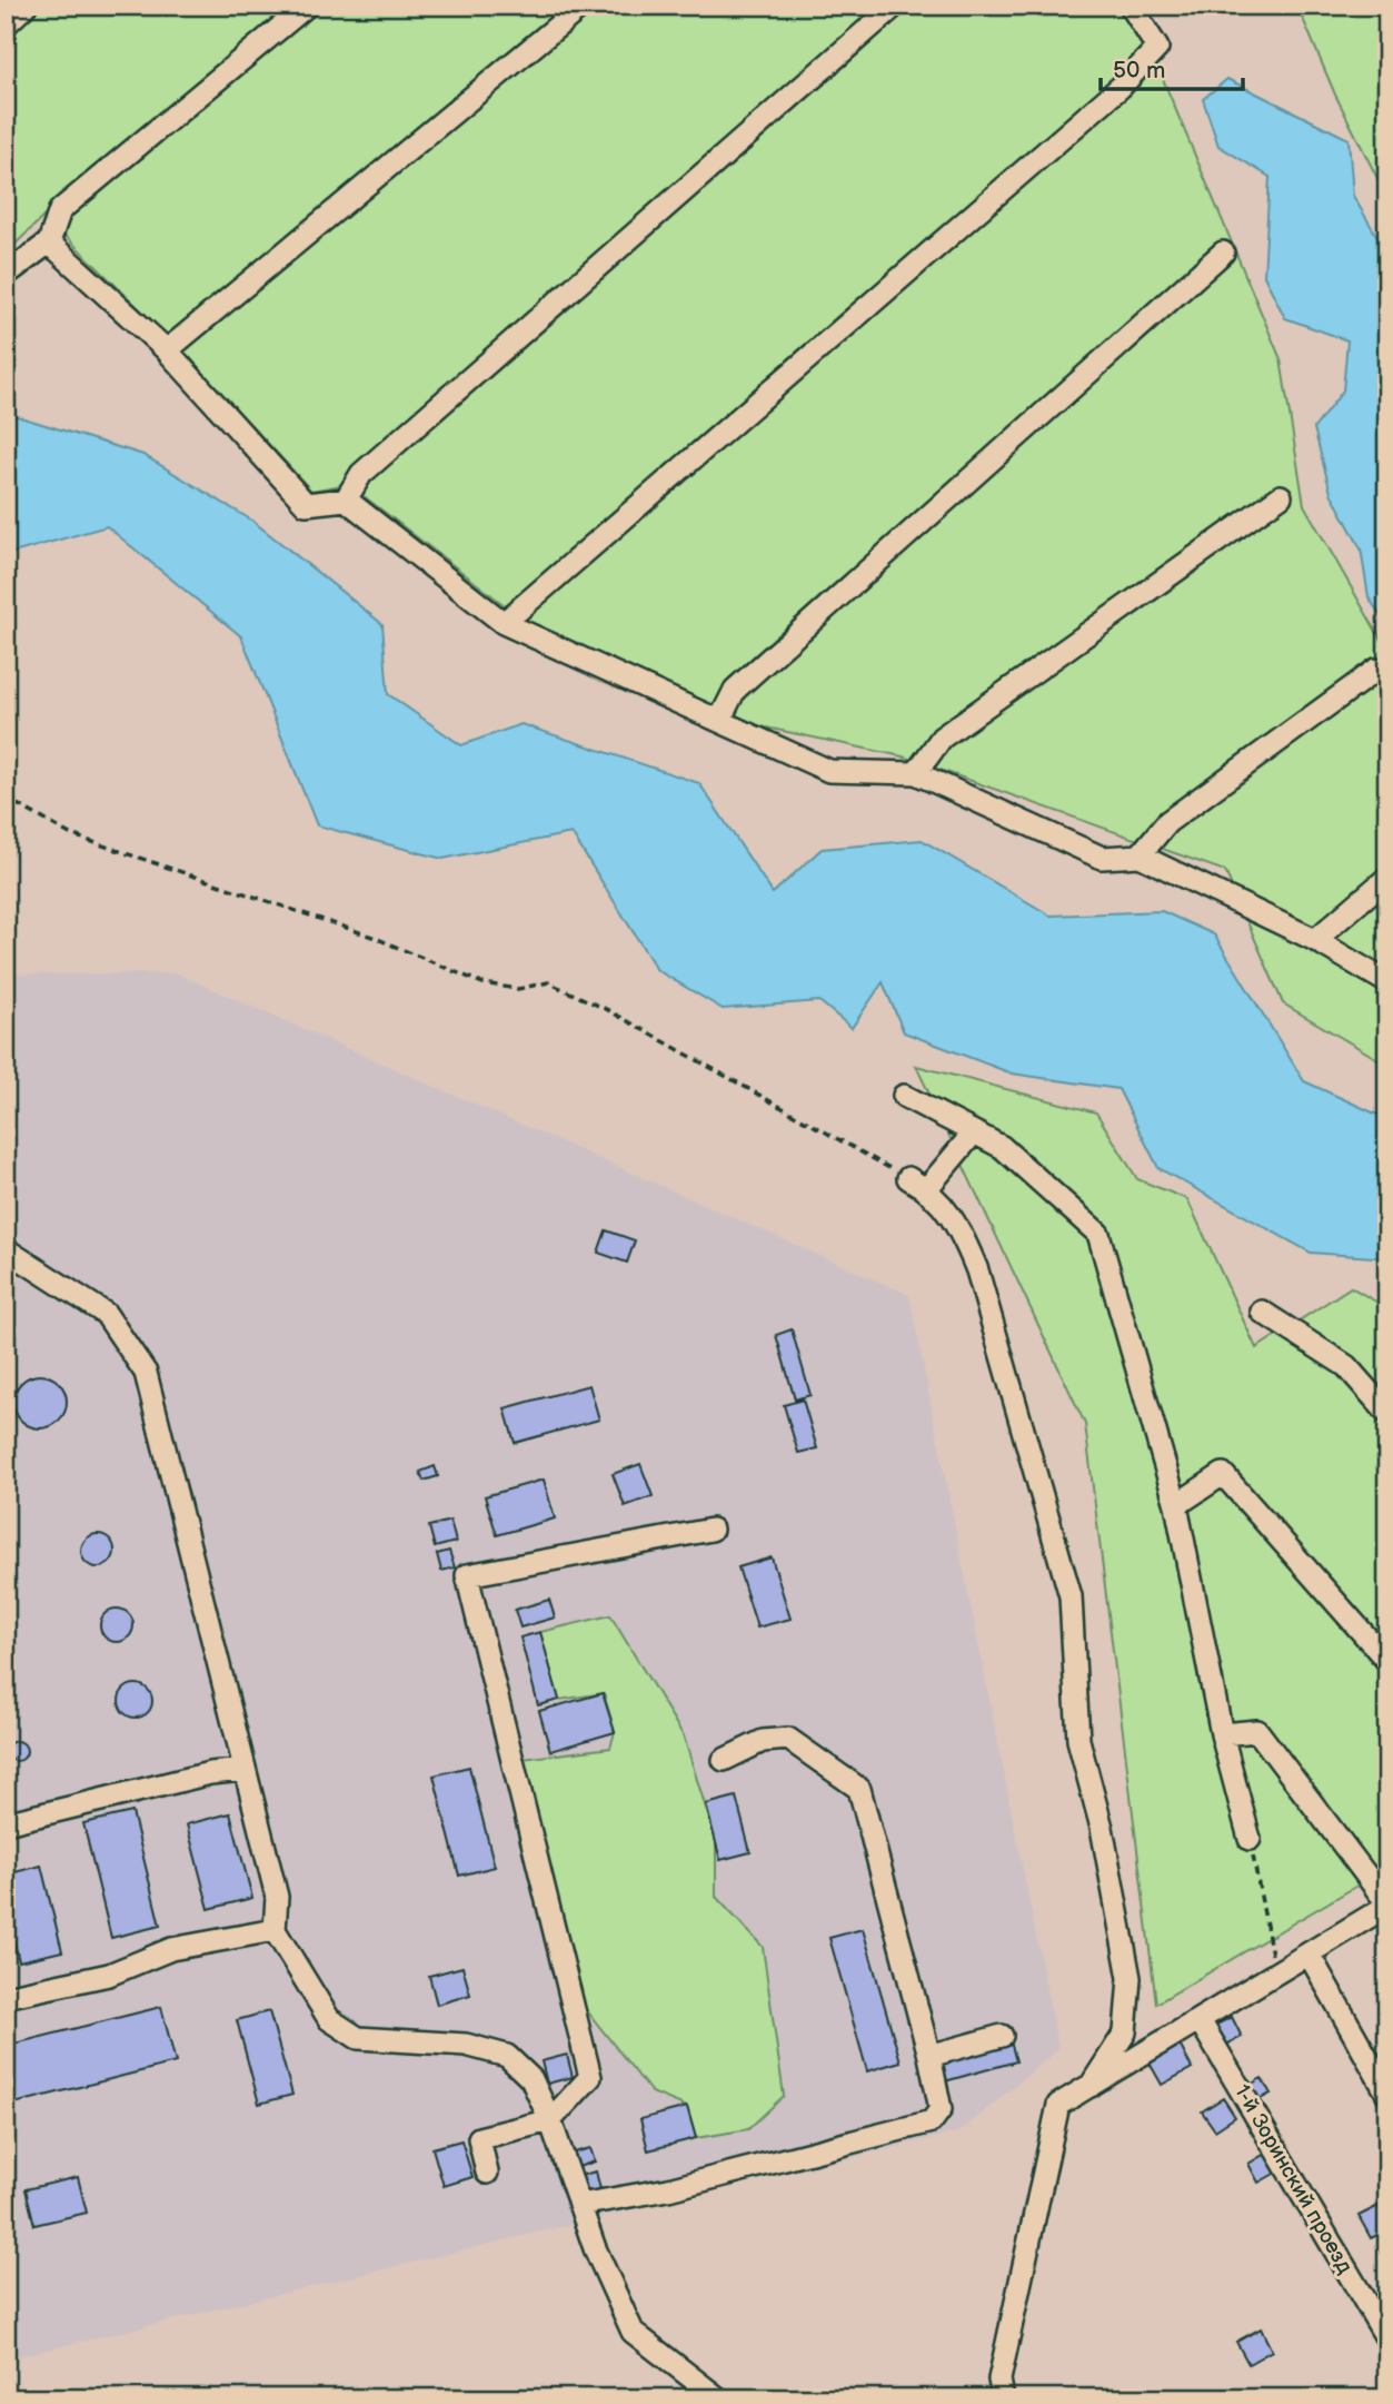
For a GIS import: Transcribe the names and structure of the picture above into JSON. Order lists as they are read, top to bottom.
{
  "streets": {
    "street": ["1-й Зоринский проезд"]
  },
  "scale_bar": "50 m"
}
